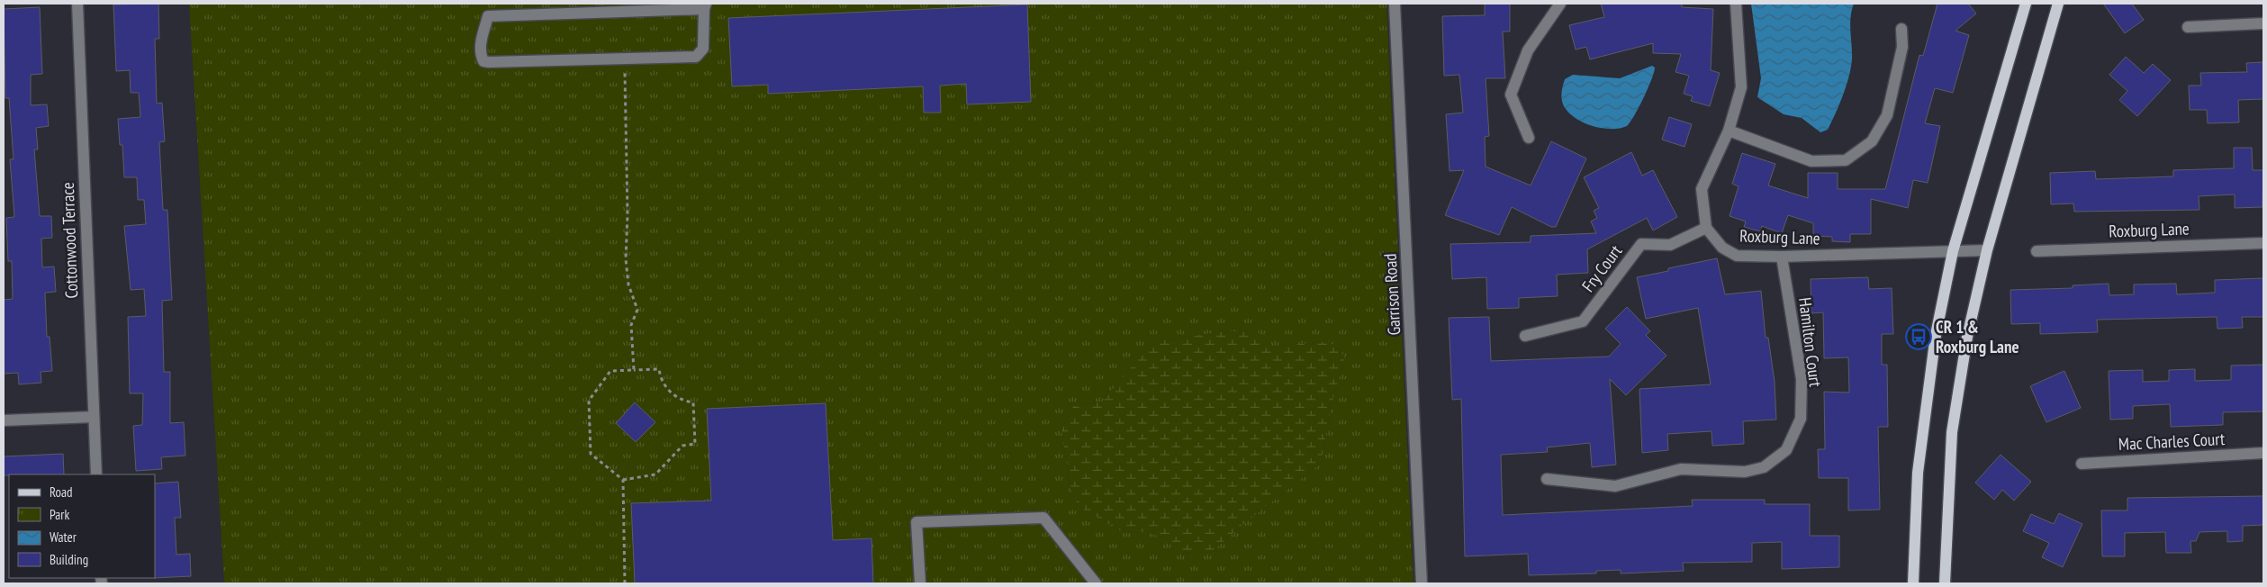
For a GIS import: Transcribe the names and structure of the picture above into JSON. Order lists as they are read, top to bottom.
{
  "streets": {
    "street": [
      "Roxburg Lane",
      "Cottonwood Terrace",
      "Fry Court",
      "Garrison Road",
      "Hamilton Court",
      "Mac Charles Court"
    ]
  },
  "crossings": [
    ["Roxburg Lane", "Fry Court"],
    ["Roxburg Lane", "Hamilton Court"]
  ],
  "places": {
    "bus stop": ["CR 1 & Roxburg Lane"]
  },
  "legend": [
    "Road",
    "Park",
    "Water",
    "Building"
  ]
}
